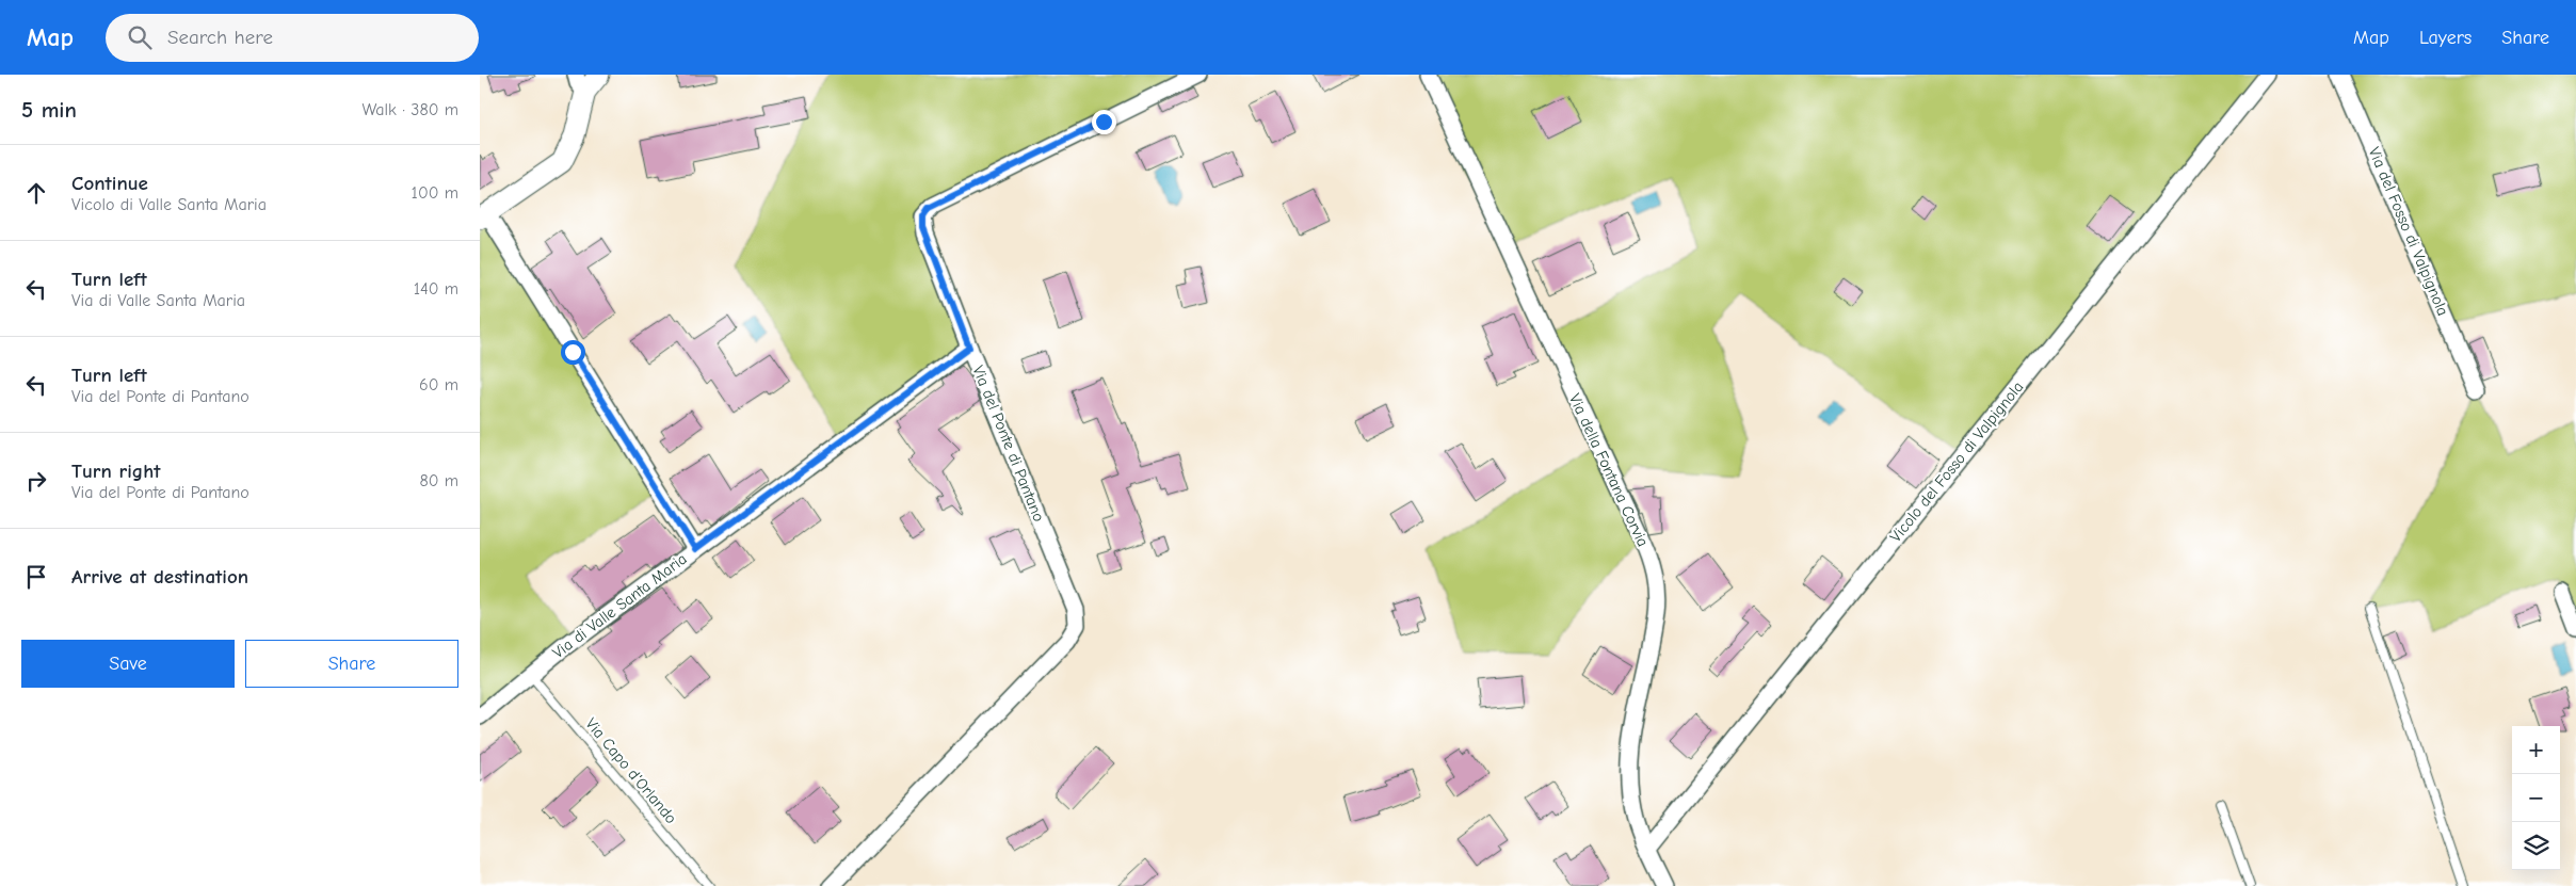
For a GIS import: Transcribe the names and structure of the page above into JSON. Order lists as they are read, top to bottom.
{
  "streets": {
    "street": [
      "Via del Fosso di Valpignola",
      "Via del Ponte di Pantano",
      "Vicolo del Fosso di Valpignola",
      "Via della Fontana Corvia",
      "Via di Valle Santa Maria"
    ],
    "lane": ["Via Capo d'Orlando"]
  },
  "crossings": [
    ["Via del Ponte di Pantano", "Via di Valle Santa Maria"],
    ["Vicolo del Fosso di Valpignola", "Via della Fontana Corvia"],
    ["Via di Valle Santa Maria", "Via Capo d'Orlando"]
  ],
  "page": {
    "header": "Map",
    "search": "Search here",
    "nav": ["Map", "Layers", "Share"],
    "heading": ["5 min", "Walk · 380 m"],
    "list": [
      ["Continue", "Vicolo di Valle Santa Maria", "100 m"],
      ["Turn left", "Via di Valle Santa Maria", "140 m"],
      ["Turn left", "Via del Ponte di Pantano", "60 m"],
      ["Turn right", "Via del Ponte di Pantano", "80 m"],
      "Arrive at destination"
    ],
    "buttons": ["Save", "Share"],
    "map_buttons": ["+", "−"]
  }
}
